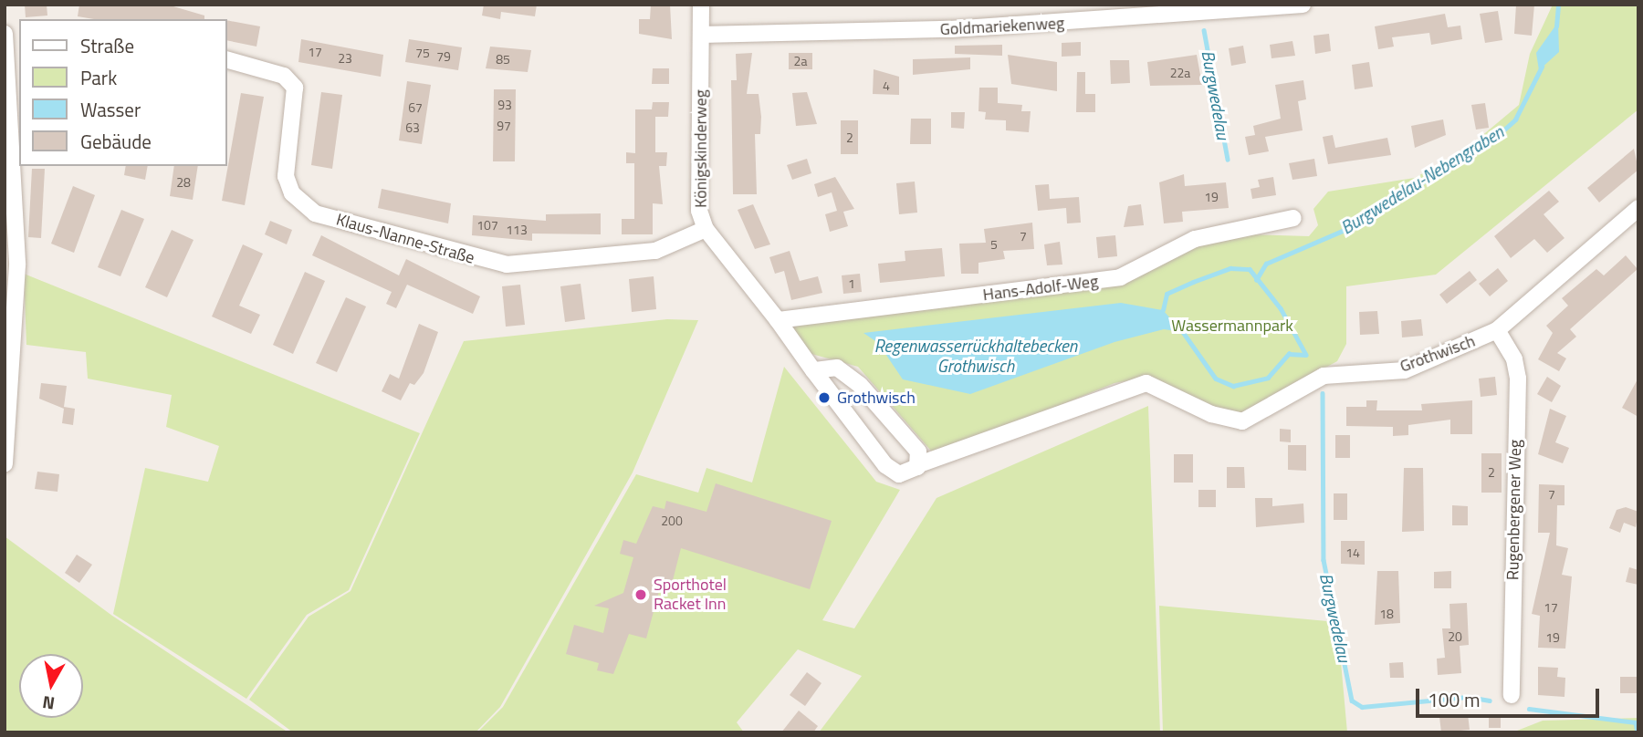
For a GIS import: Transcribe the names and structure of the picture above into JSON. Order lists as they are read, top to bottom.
{
  "streets": {
    "street": [
      "Goldmariekenweg",
      "Königskinderweg",
      "Klaus-Nanne-Straße",
      "Hans-Adolf-Weg",
      "Grothwisch",
      "Rugenbergener Weg"
    ]
  },
  "crossings": [
    ["Goldmariekenweg", "Königskinderweg"],
    ["Königskinderweg", "Klaus-Nanne-Straße"],
    ["Königskinderweg", "Hans-Adolf-Weg"],
    ["Königskinderweg", "Grothwisch"],
    ["Grothwisch", "Rugenbergener Weg"]
  ],
  "water": ["Burgwedelau", "Burgwedelau-Nebengraben", "Regenwasserrückhaltebecken Grothwisch"],
  "parks": ["Wassermannpark"],
  "places": ["Grothwisch", "Sporthotel Racket Inn"],
  "house_numbers": [
    "17",
    "75",
    "79",
    "23",
    "85",
    "2a",
    "22a",
    "4",
    "93",
    "67",
    "97",
    "63",
    "2",
    "28",
    "19",
    "107",
    "113",
    "7",
    "5",
    "1",
    "2",
    "7",
    "200",
    "14",
    "17",
    "18",
    "20",
    "19"
  ],
  "legend": [
    "Straße",
    "Park",
    "Wasser",
    "Gebäude"
  ],
  "scale_bar": "100 m",
  "north": "bottom"
}
